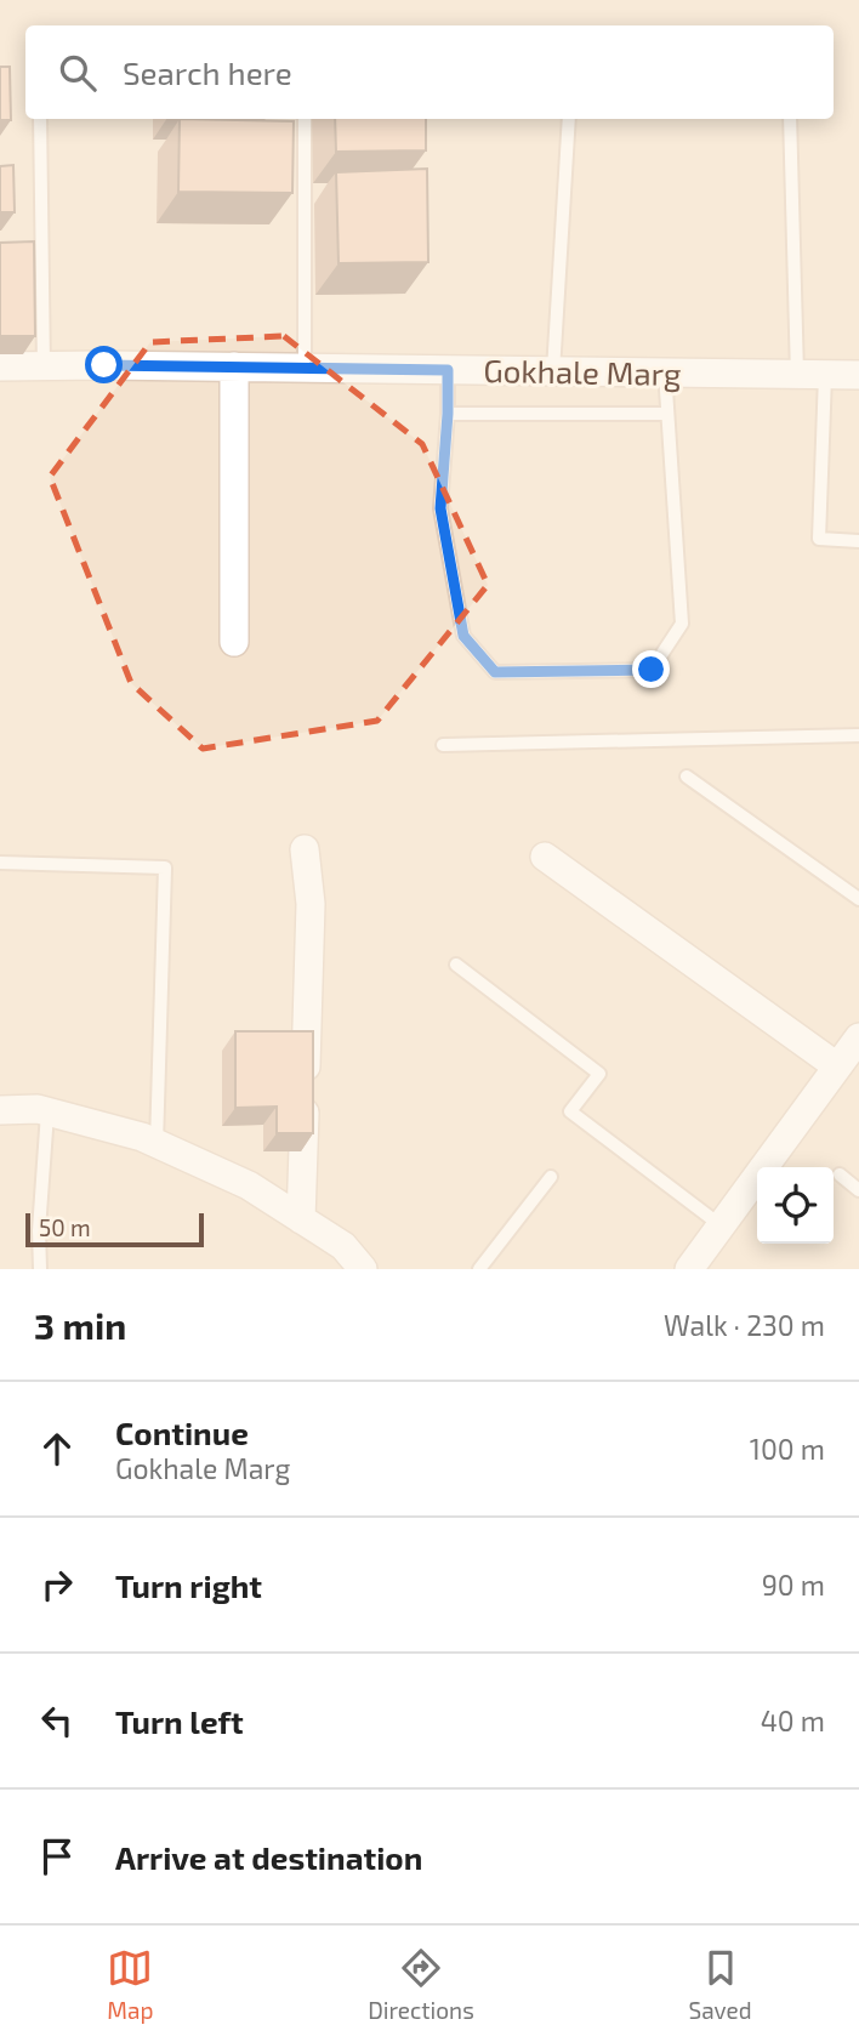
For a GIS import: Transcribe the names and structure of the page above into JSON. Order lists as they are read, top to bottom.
{
  "streets": {
    "street": ["Gokhale Marg"]
  },
  "scale_bar": "50 m",
  "page": {
    "search": "Search here",
    "scale": "50 m",
    "heading": ["3 min", "Walk · 230 m"],
    "list": [
      ["Continue", "Gokhale Marg", "100 m"],
      ["Turn right", "90 m"],
      ["Turn left", "40 m"],
      "Arrive at destination"
    ],
    "nav": ["Map", "Directions", "Saved"]
  }
}
